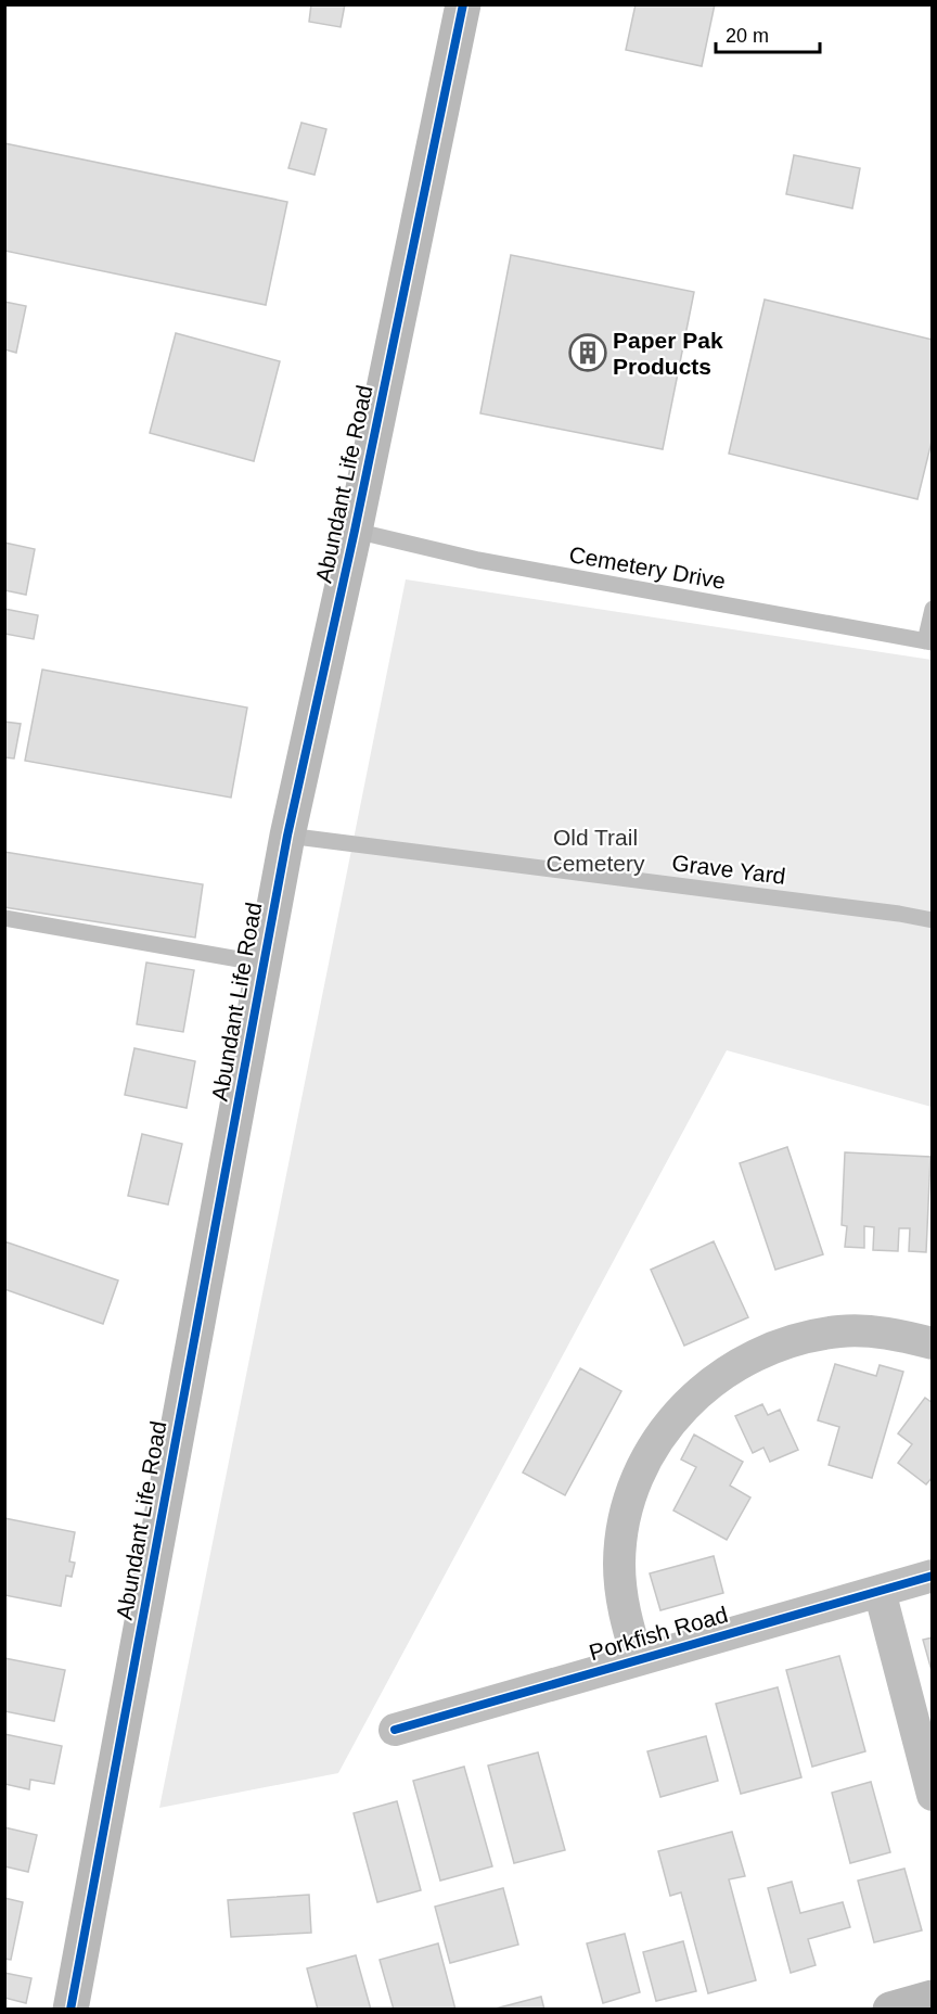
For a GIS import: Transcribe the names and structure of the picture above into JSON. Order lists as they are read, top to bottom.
{
  "streets": {
    "street": ["Abundant Life Road", "Porkfish Road"],
    "lane": ["Cemetery Drive", "Grave Yard"]
  },
  "crossings": [
    ["Abundant Life Road", "Cemetery Drive"],
    ["Abundant Life Road", "Grave Yard"]
  ],
  "parks": ["Old Trail Cemetery"],
  "places": {
    "building": ["Paper Pak Products"]
  },
  "scale_bar": "20 m"
}
